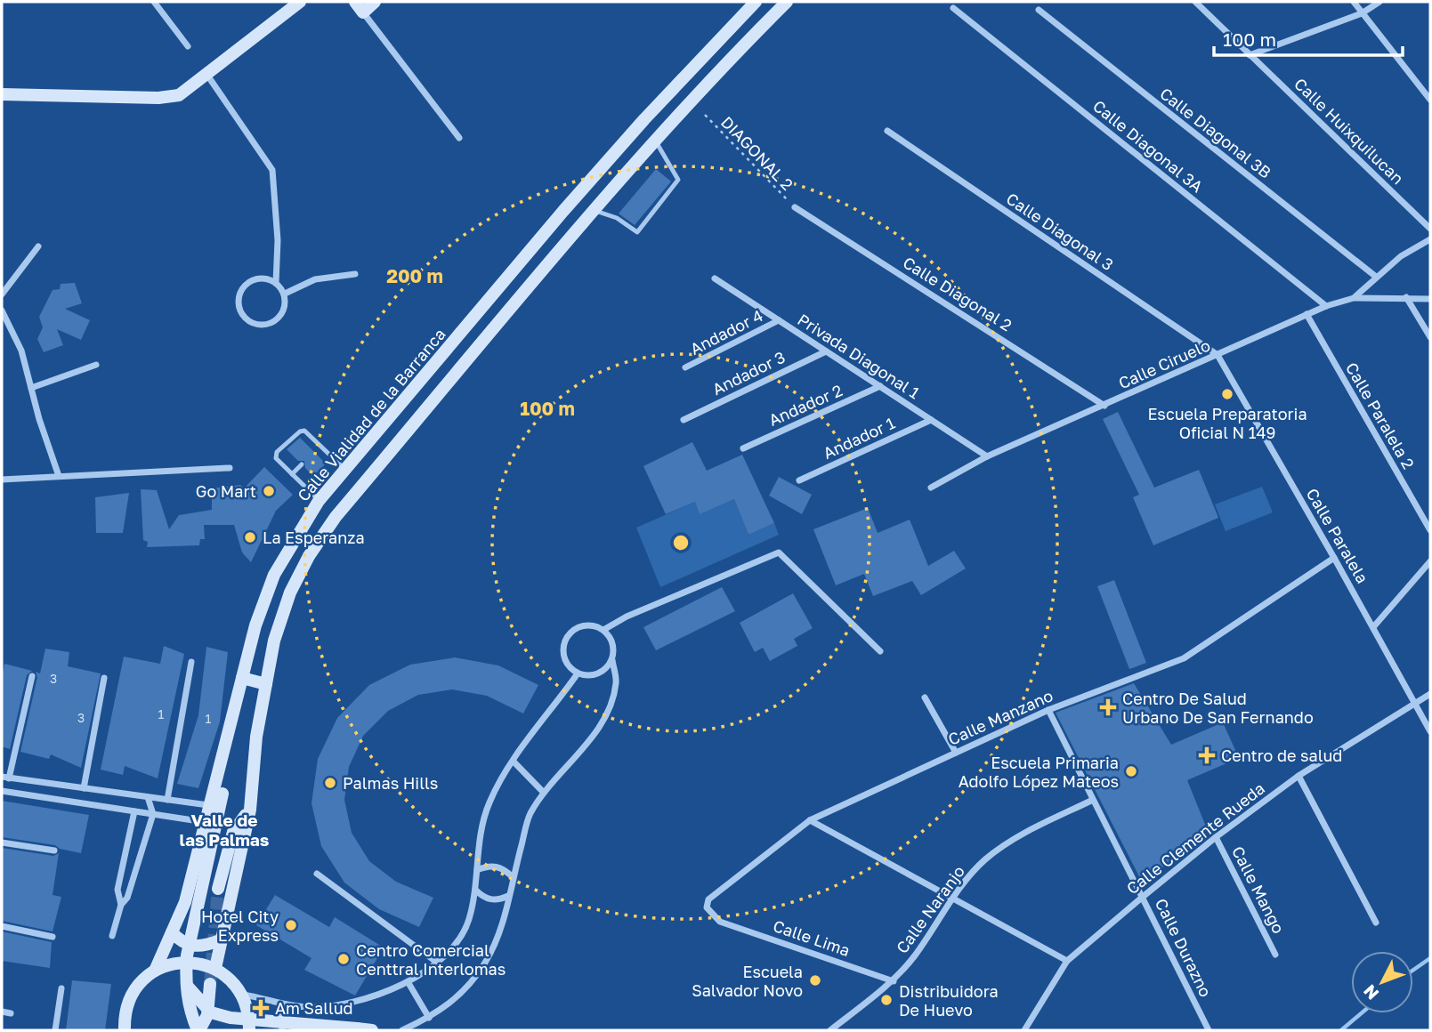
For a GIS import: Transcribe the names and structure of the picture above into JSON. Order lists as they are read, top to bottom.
{
  "streets": {
    "main road": ["Calle Vialidad de la Barranca"],
    "street": [
      "Calle Huixquilucan",
      "Calle Diagonal 3B",
      "Calle Diagonal 3A",
      "Calle Diagonal 3",
      "Calle Diagonal 2",
      "Andador 4",
      "Privada Diagonal 1",
      "Calle Ciruelo",
      "Andador 3",
      "Andador 2",
      "Calle Paralela 2",
      "Andador 1",
      "Calle Paralela",
      "Calle Manzano",
      "Calle Clemente Rueda",
      "Calle Mango",
      "Calle Naranjo",
      "Calle Lima",
      "Calle Durazno"
    ],
    "path": ["DIAGONAL 2"]
  },
  "crossings": [
    ["Calle Diagonal 3A", "Calle Ciruelo"],
    ["DIAGONAL 2", "Calle Diagonal 2"],
    ["Calle Diagonal 3", "Calle Ciruelo"],
    ["Calle Diagonal 3", "Calle Paralela"],
    ["Calle Diagonal 2", "Calle Ciruelo"],
    ["Andador 4", "Privada Diagonal 1"],
    ["Privada Diagonal 1", "Calle Ciruelo"],
    ["Privada Diagonal 1", "Andador 3"],
    ["Privada Diagonal 1", "Andador 2"],
    ["Privada Diagonal 1", "Andador 1"],
    ["Calle Ciruelo", "Calle Paralela 2"],
    ["Calle Ciruelo", "Calle Paralela"],
    ["Calle Paralela", "Calle Manzano"],
    ["Calle Paralela", "Calle Clemente Rueda"],
    ["Calle Manzano", "Calle Lima"],
    ["Calle Manzano", "Calle Durazno"],
    ["Calle Clemente Rueda", "Calle Mango"],
    ["Calle Clemente Rueda", "Calle Durazno"],
    ["Calle Naranjo", "Calle Lima"],
    ["Calle Naranjo", "Calle Durazno"]
  ],
  "districts": ["Valle de las Palmas"],
  "places": {
    "other": [
      "Escuela Preparatoria Oficial N 149",
      "Go Mart",
      "La Esperanza",
      "Escuela Primaria Adolfo López Mateos",
      "Palmas Hills",
      "Hotel City Express",
      "Centro Comercial Centtral Interlomas",
      "Escuela Salvador Novo",
      "Distribuidora De Huevo"
    ],
    "health": ["Centro De Salud Urbano De San Fernando", "Centro de salud", "Am Sallud"]
  },
  "house_numbers": [
    "3",
    "1",
    "3",
    "1"
  ],
  "scale_bar": "100 m",
  "north": "bottom left",
  "rings": ["200 m", "100 m"]
}
